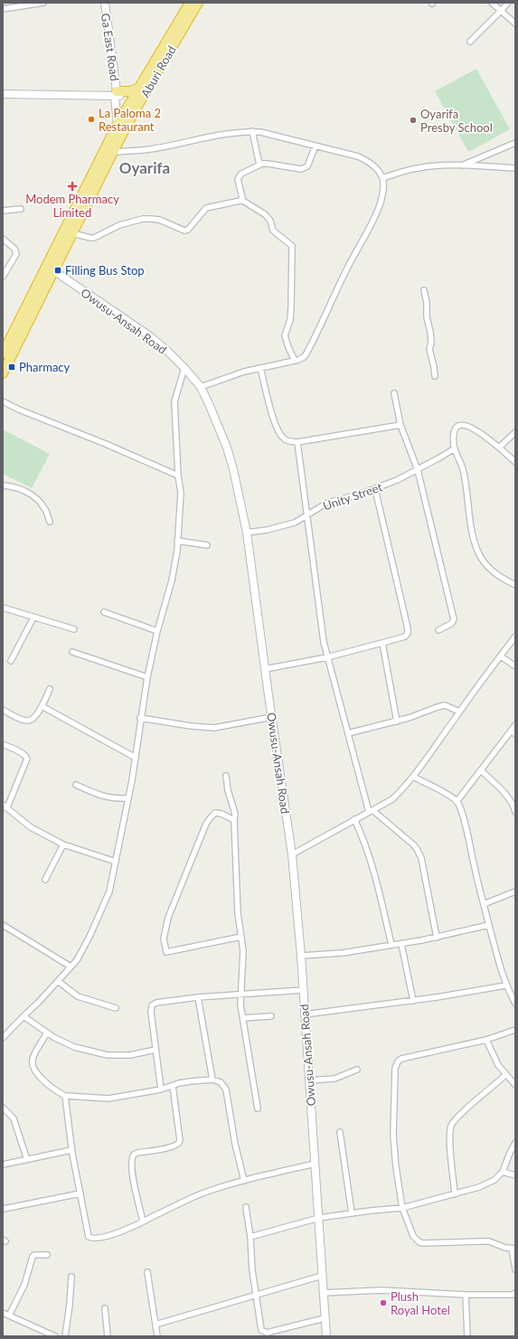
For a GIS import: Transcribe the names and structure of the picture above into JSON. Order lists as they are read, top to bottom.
{
  "streets": {
    "highway": ["Aburi Road"],
    "street": ["Ga East Road", "Owusu-Ansah Road", "Unity Street"]
  },
  "crossings": [
    ["Ga East Road", "Aburi Road"],
    ["Aburi Road", "Owusu-Ansah Road"],
    ["Owusu-Ansah Road", "Unity Street"]
  ],
  "districts": ["Oyarifa"],
  "places": {
    "other": ["La Paloma 2 Restaurant", "Oyarifa Presby School", "Plush Royal Hotel"],
    "health": ["Modem Pharmacy Limited"],
    "transit": ["Filling Bus Stop", "Pharmacy"]
  }
}
